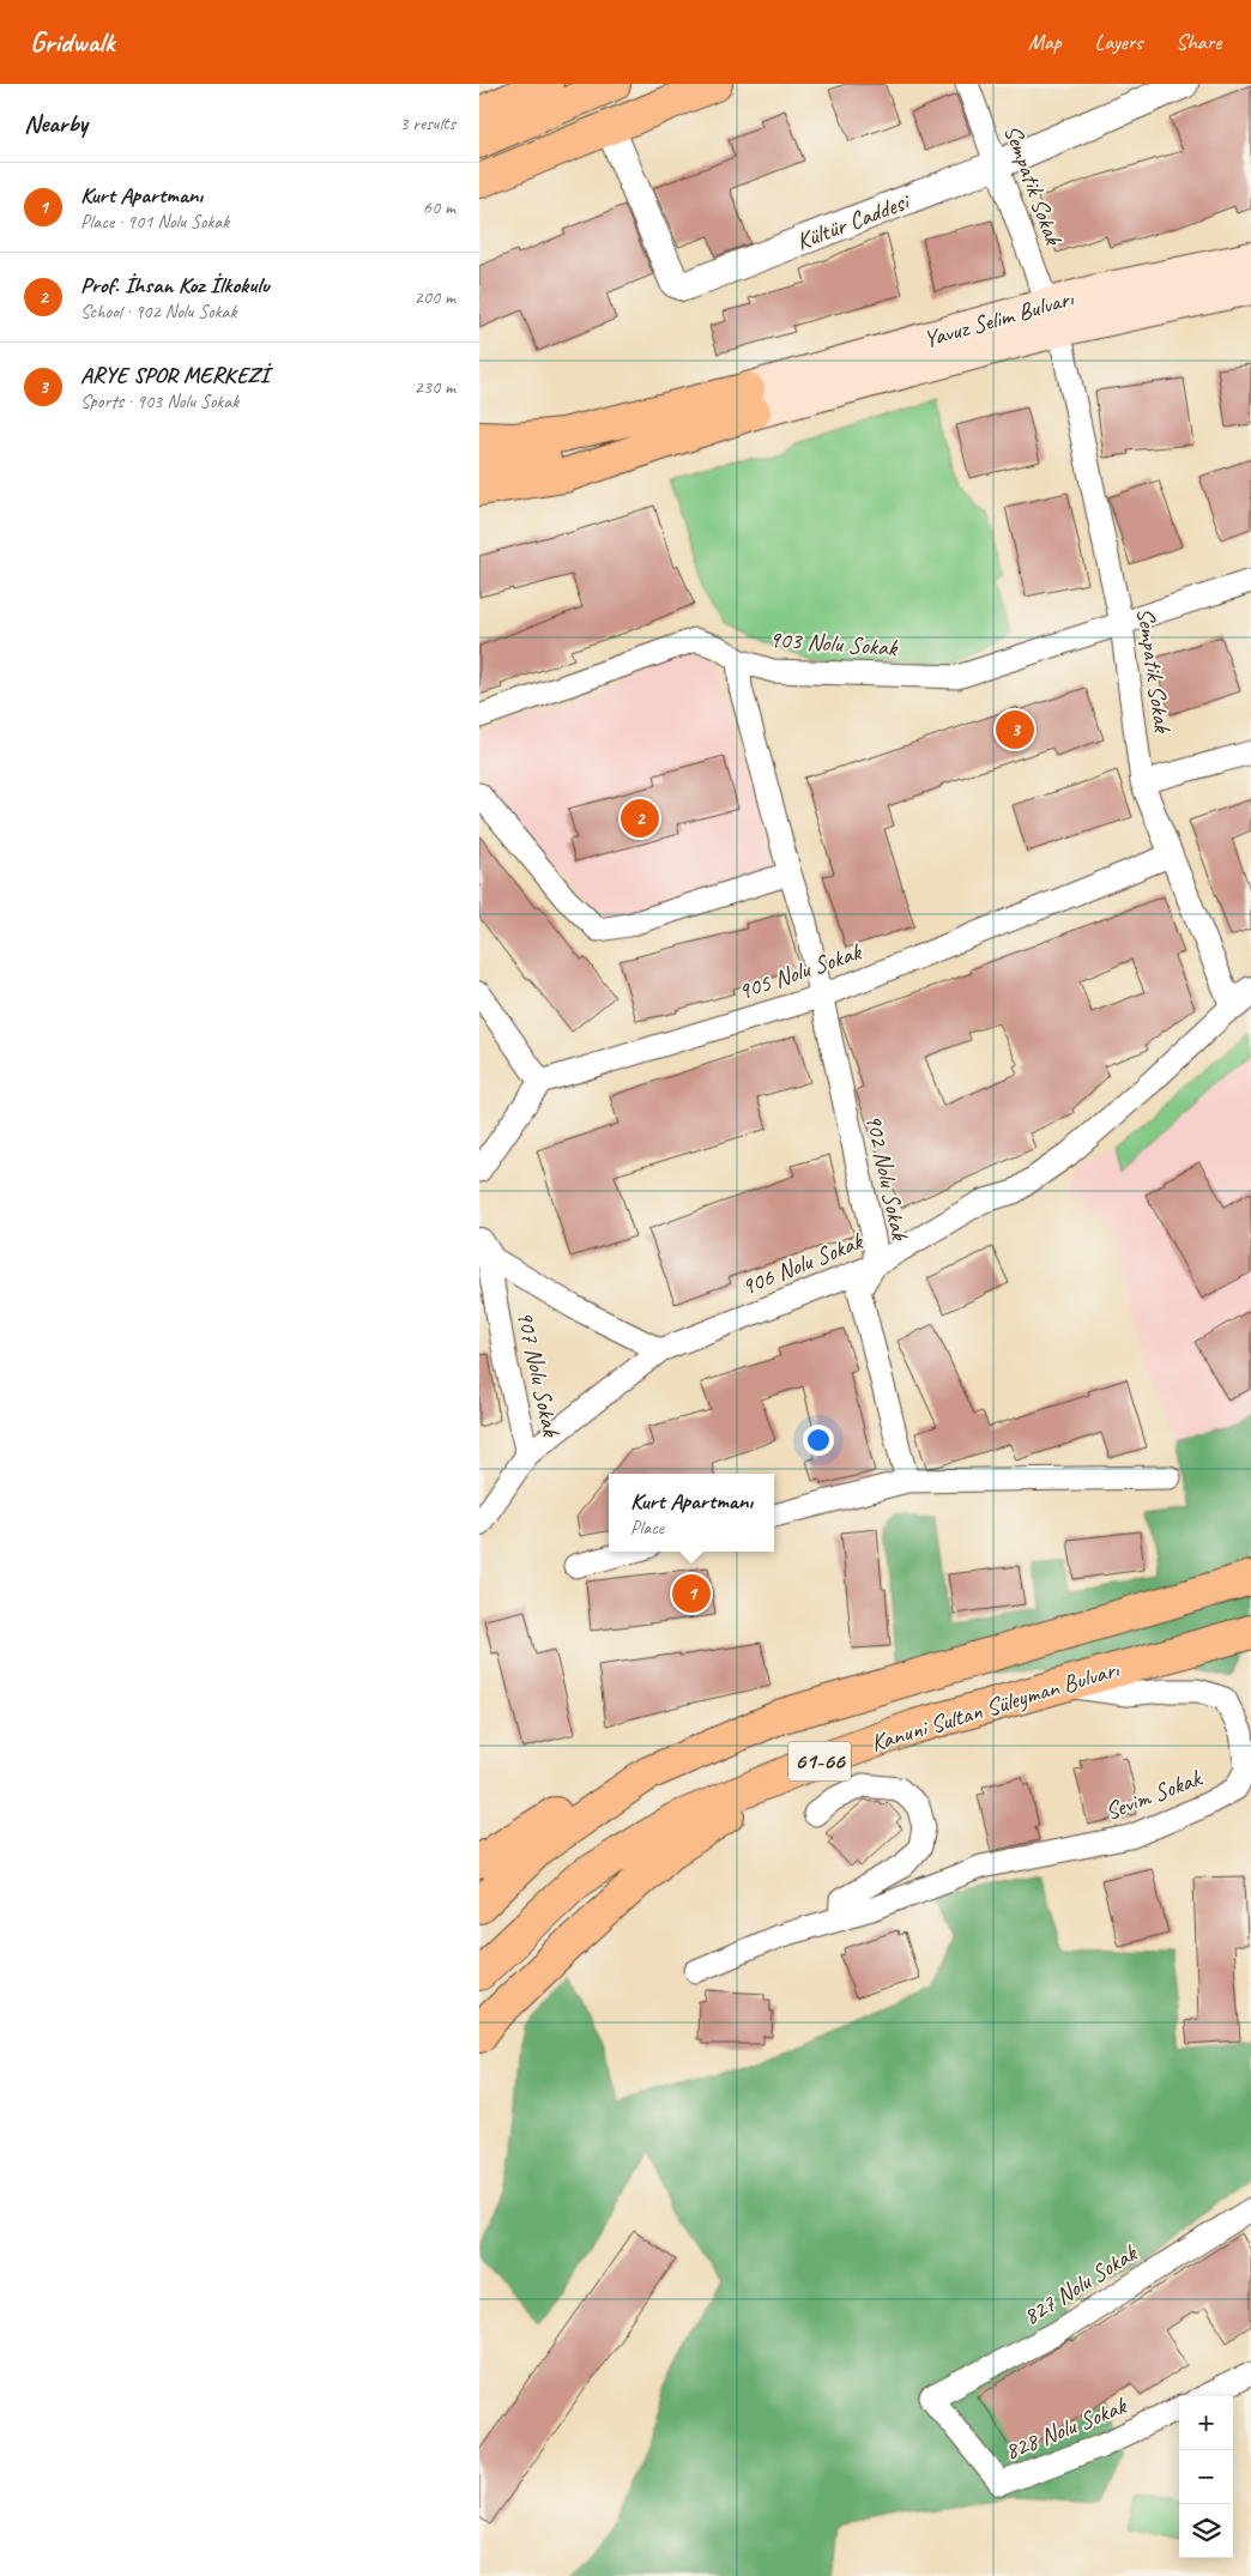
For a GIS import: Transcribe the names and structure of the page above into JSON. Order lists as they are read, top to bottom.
{
  "streets": {
    "main road": ["Yavuz Selim Bulvarı", "Kanuni Sultan Süleyman Bulvarı", "61-66"],
    "street": [
      "Sempatik Sokak",
      "Kültür Caddesi",
      "903 Nolu Sokak",
      "905 Nolu Sokak",
      "902 Nolu Sokak",
      "906 Nolu Sokak",
      "907 Nolu Sokak",
      "Sevim Sokak",
      "827 Nolu Sokak",
      "828 Nolu Sokak"
    ]
  },
  "crossings": [
    ["Sempatik Sokak", "Kültür Caddesi"],
    ["Sempatik Sokak", "Yavuz Selim Bulvarı"],
    ["Sempatik Sokak", "903 Nolu Sokak"],
    ["Sempatik Sokak", "905 Nolu Sokak"],
    ["Sempatik Sokak", "906 Nolu Sokak"],
    ["903 Nolu Sokak", "902 Nolu Sokak"],
    ["905 Nolu Sokak", "902 Nolu Sokak"],
    ["902 Nolu Sokak", "906 Nolu Sokak"],
    ["906 Nolu Sokak", "907 Nolu Sokak"],
    ["Kanuni Sultan Süleyman Bulvarı", "61-66"],
    ["Kanuni Sultan Süleyman Bulvarı", "Sevim Sokak"],
    ["827 Nolu Sokak", "828 Nolu Sokak"]
  ],
  "page": {
    "header": "Gridwalk",
    "nav": ["Map", "Layers", "Share"],
    "heading": ["Nearby", "3 results"],
    "list": [
      {
        "mark": "1",
        "name": "Kurt Apartmanı",
        "note": "Place · 901 Nolu Sokak",
        "value": "60 m"
      },
      {
        "mark": "2",
        "name": "Prof. İhsan Koz İlkokulu",
        "note": "School · 902 Nolu Sokak",
        "value": "200 m"
      },
      {
        "mark": "3",
        "name": "ARYE SPOR MERKEZİ",
        "note": "Sports · 903 Nolu Sokak",
        "value": "230 m"
      }
    ],
    "pins": ["3", "2", "1"],
    "popup": ["Kurt Apartmanı", "Place"],
    "map_buttons": ["+", "−"]
  }
}
